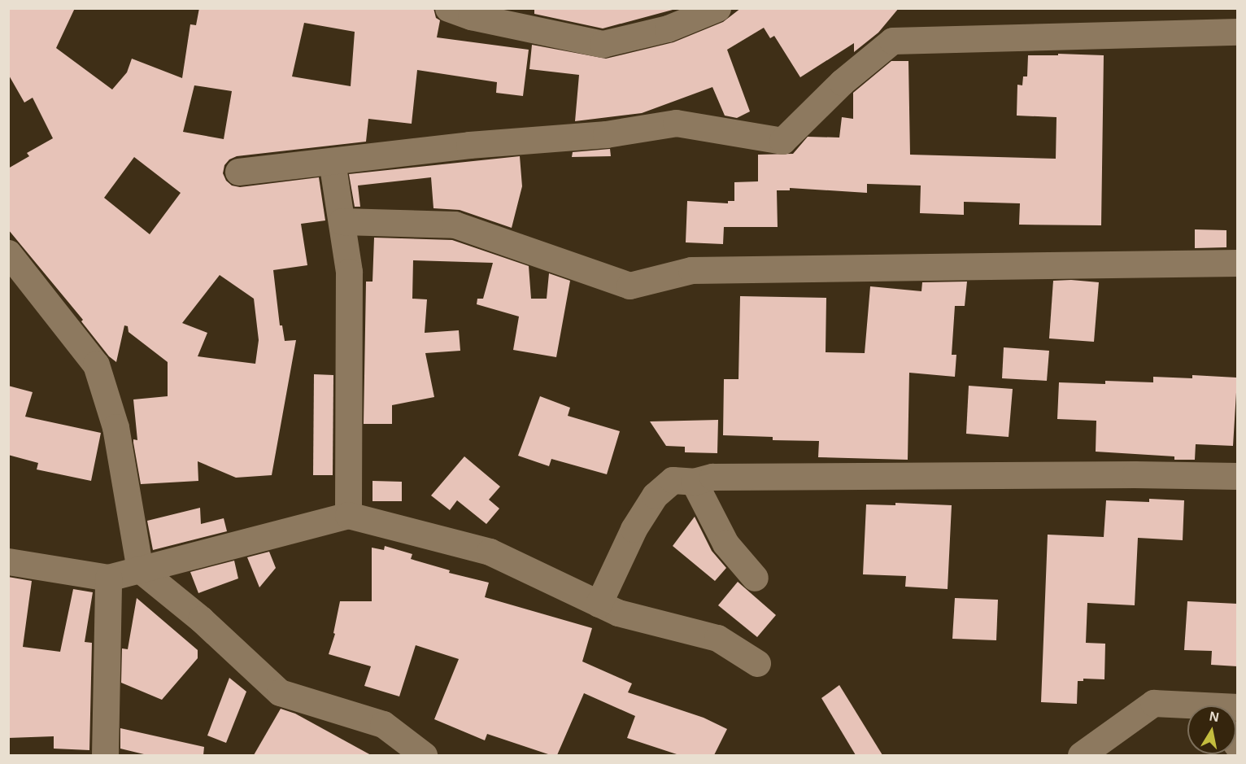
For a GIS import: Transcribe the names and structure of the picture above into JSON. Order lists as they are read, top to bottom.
{
  "north": "top"
}
